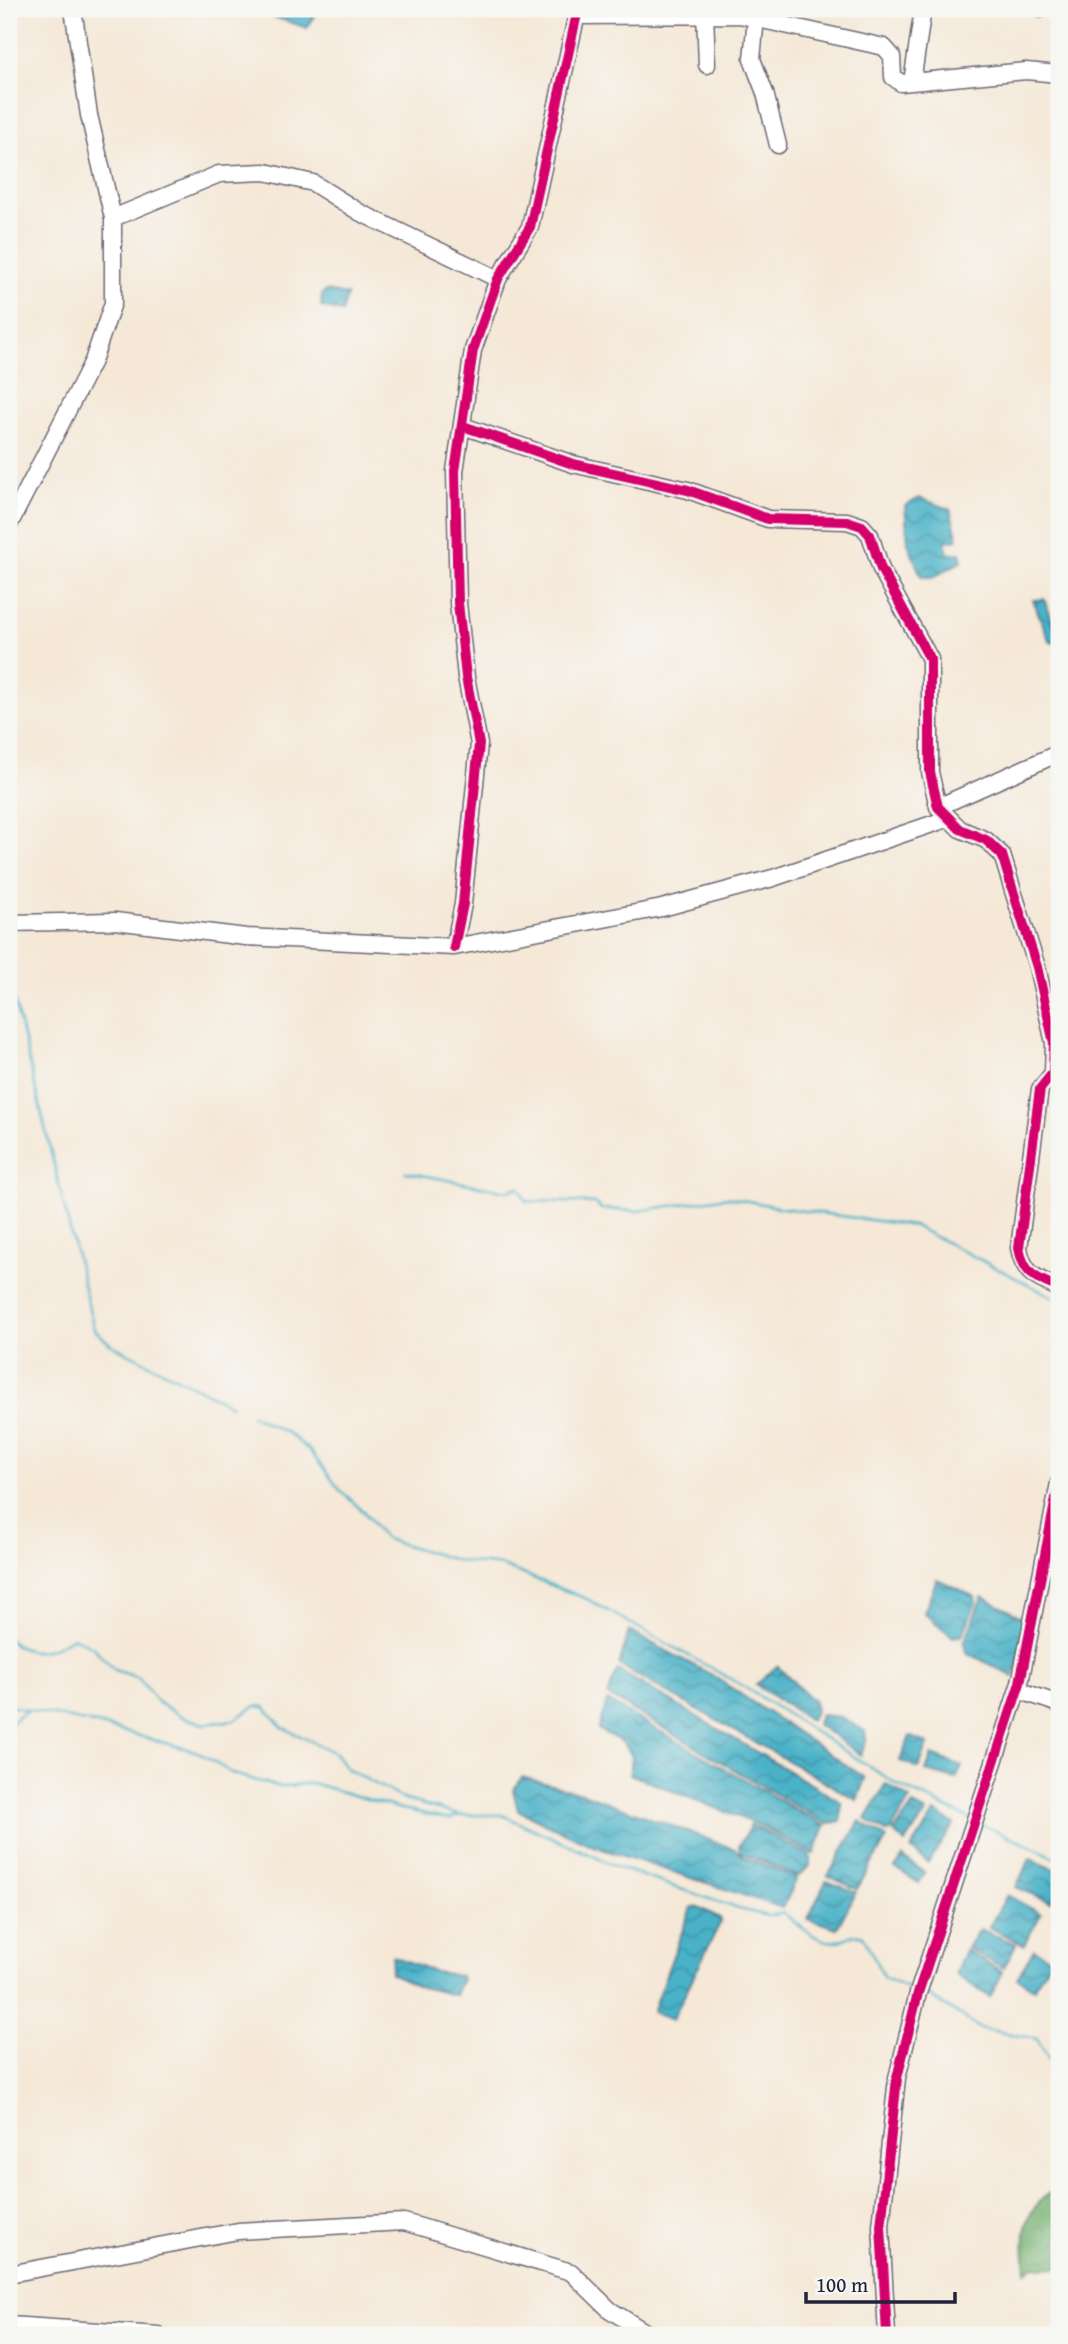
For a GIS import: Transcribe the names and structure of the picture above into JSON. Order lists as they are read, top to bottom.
{
  "scale_bar": "100 m"
}
